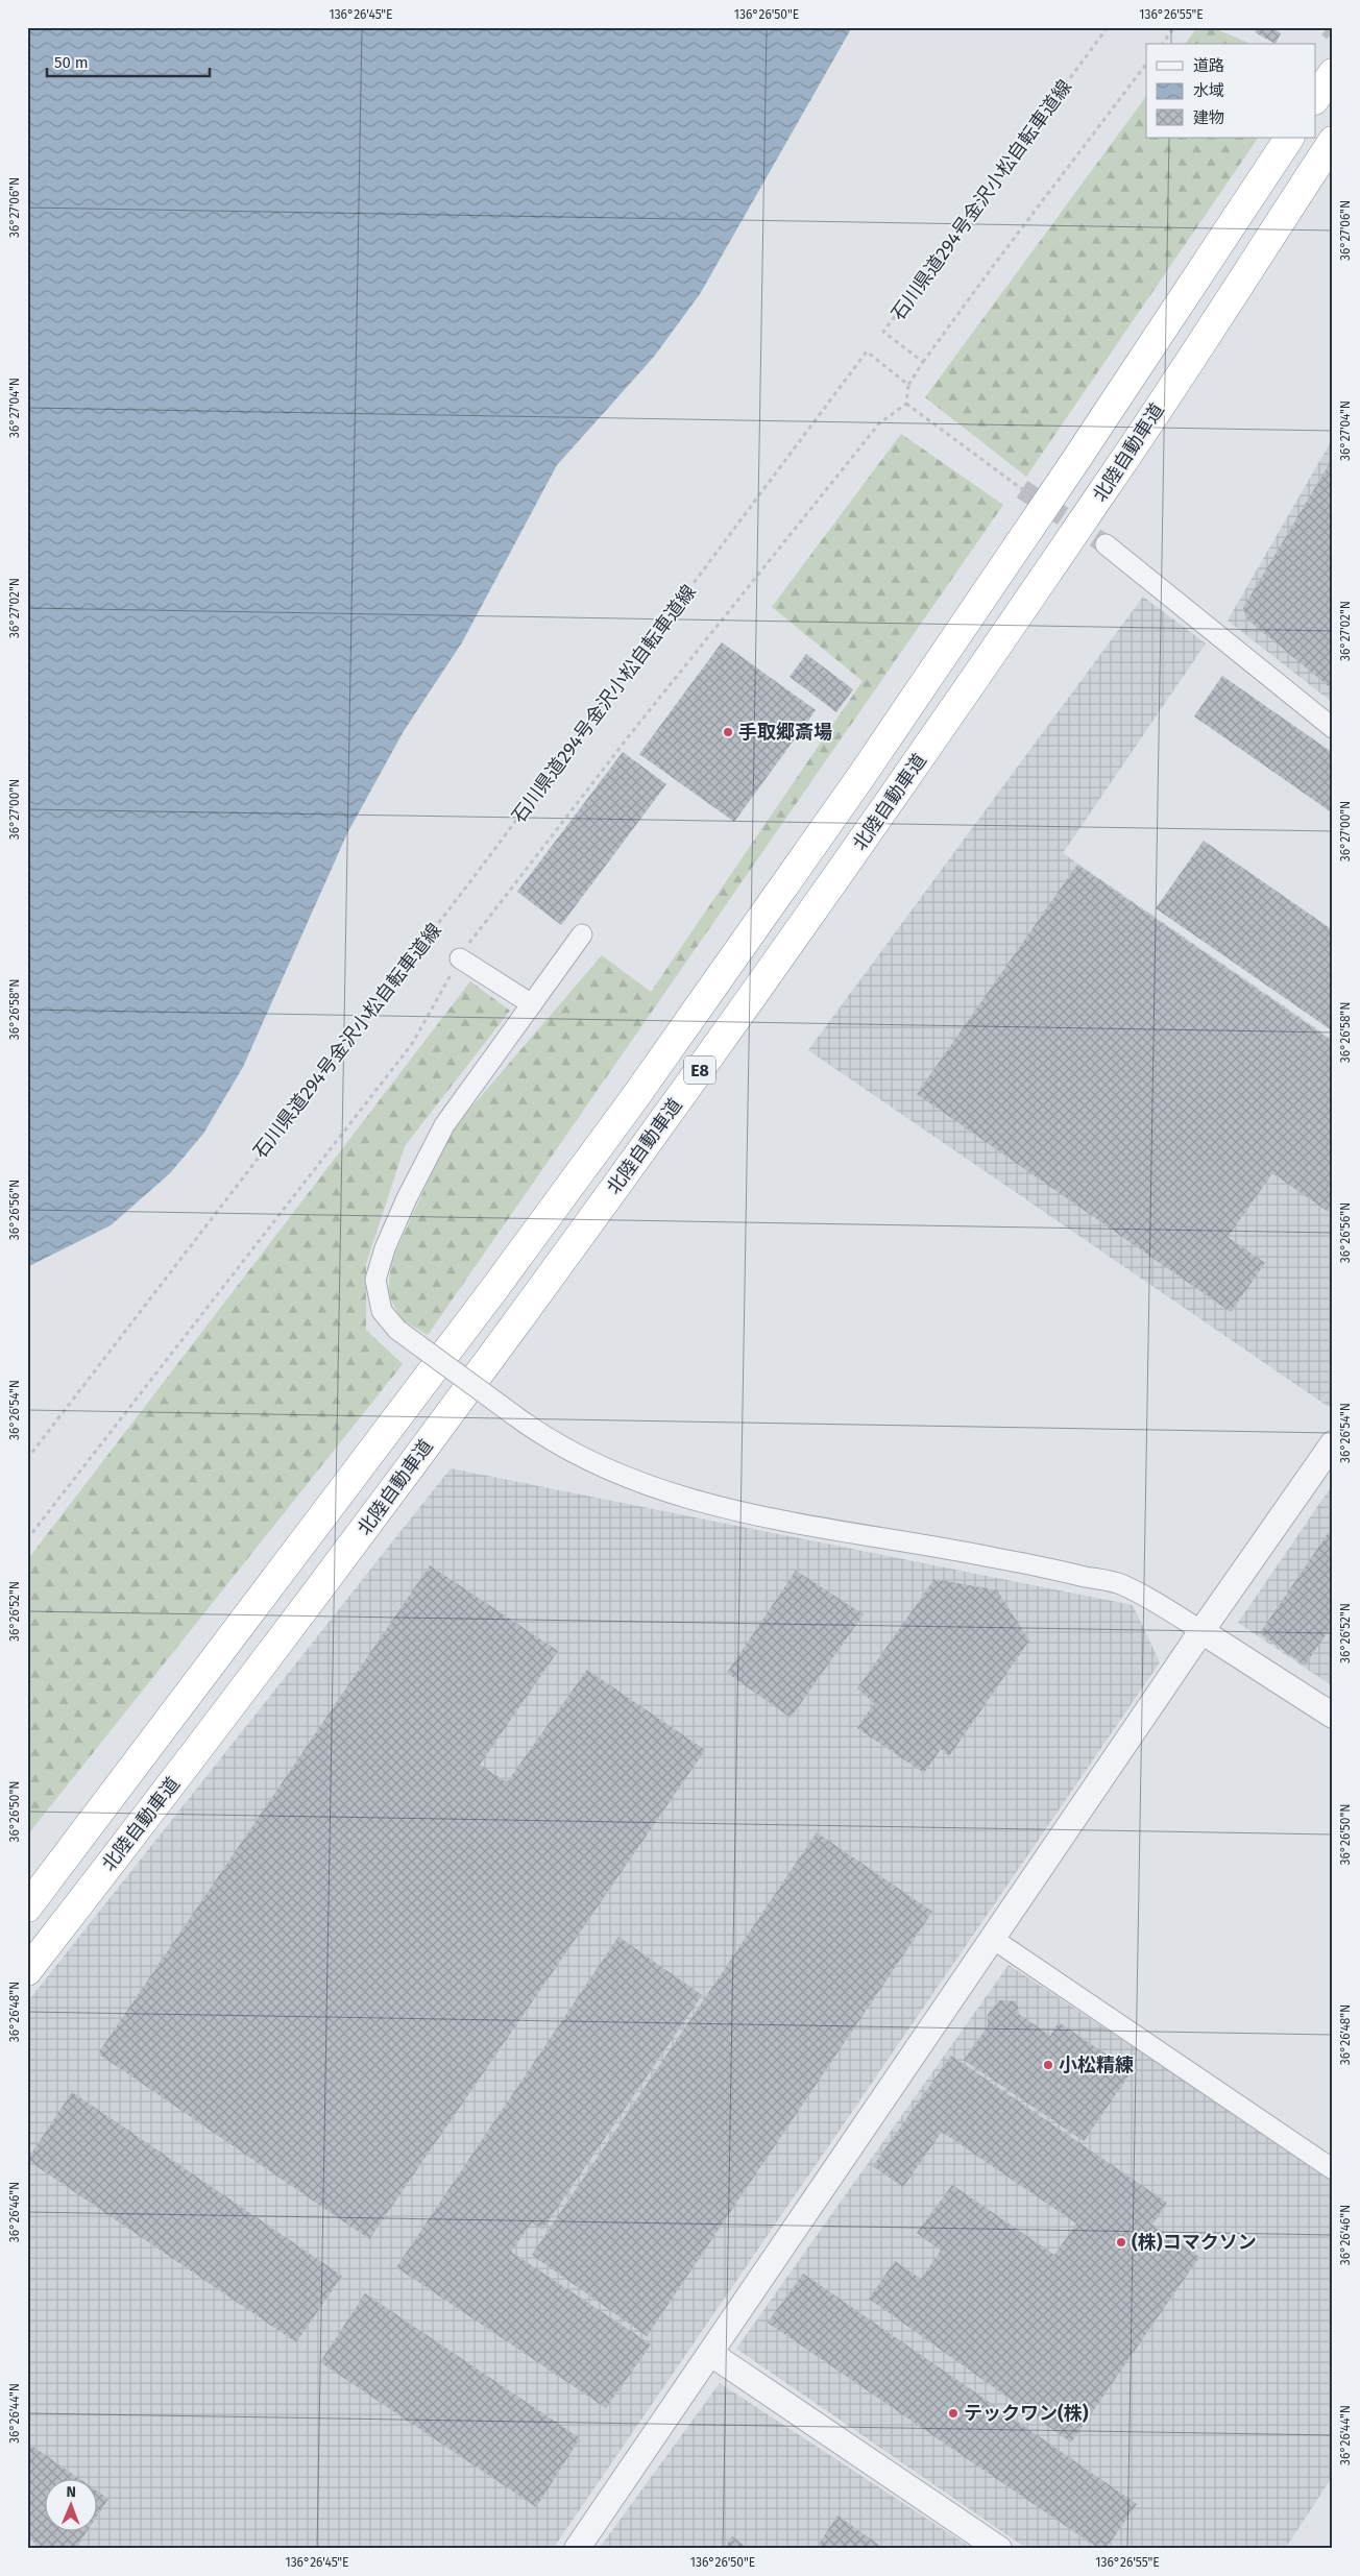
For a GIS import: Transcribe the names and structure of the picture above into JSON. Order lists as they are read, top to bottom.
{
  "streets": {
    "highway": ["北陸自動車道", "E8"],
    "path": ["石川県道294号金沢小松自転車道線"]
  },
  "places": [
    "手取郷斎場",
    "小松精練",
    "(株)コマクソン",
    "テックワン(株)"
  ],
  "legend": ["道路", "水域", "建物"],
  "scale_bar": "50 m",
  "north": "top",
  "coordinates": [
    "136°26'45\"E",
    "136°26'50\"E",
    "136°26'55\"E",
    "36°27'06\"N",
    "36°27'04\"N",
    "36°27'02\"N",
    "36°27'00\"N",
    "36°26'58\"N",
    "36°26'56\"N",
    "36°26'54\"N",
    "36°26'52\"N",
    "36°26'50\"N",
    "36°26'48\"N",
    "36°26'46\"N",
    "36°26'44\"N"
  ]
}
